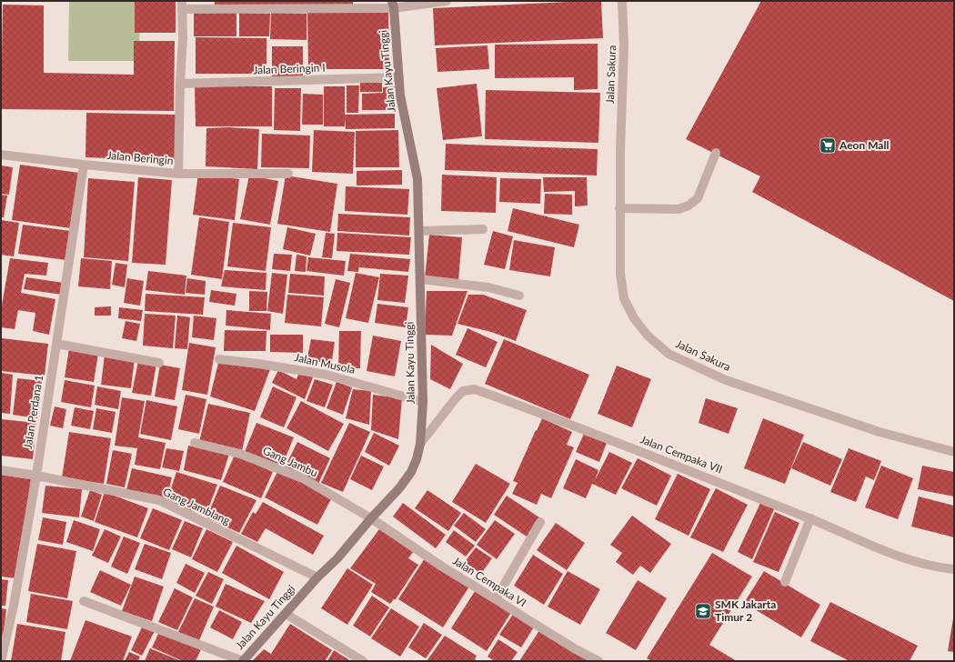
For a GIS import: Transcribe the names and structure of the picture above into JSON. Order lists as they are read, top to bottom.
{
  "streets": {
    "street": [
      "Jalan Beringin I",
      "Jalan Kayu Tinggi",
      "Jalan Sakura",
      "Jalan Beringin",
      "Jalan Musola",
      "Jalan Perdana 1",
      "Jalan Cempaka VII",
      "Gang Jambu",
      "Gang Jamblang",
      "Jalan Cempaka VI"
    ]
  },
  "crossings": [
    ["Jalan Beringin I", "Jalan Kayu Tinggi"],
    ["Jalan Beringin I", "Jalan Beringin"],
    ["Jalan Kayu Tinggi", "Jalan Musola"],
    ["Jalan Kayu Tinggi", "Jalan Cempaka VII"],
    ["Jalan Kayu Tinggi", "Gang Jambu"],
    ["Jalan Kayu Tinggi", "Gang Jamblang"],
    ["Jalan Kayu Tinggi", "Jalan Cempaka VI"],
    ["Jalan Beringin", "Jalan Perdana 1"],
    ["Jalan Perdana 1", "Gang Jamblang"],
    ["Gang Jambu", "Jalan Cempaka VI"]
  ],
  "places": {
    "supermarket": ["Aeon Mall"],
    "school or university": ["SMK Jakarta Timur 2"]
  }
}
